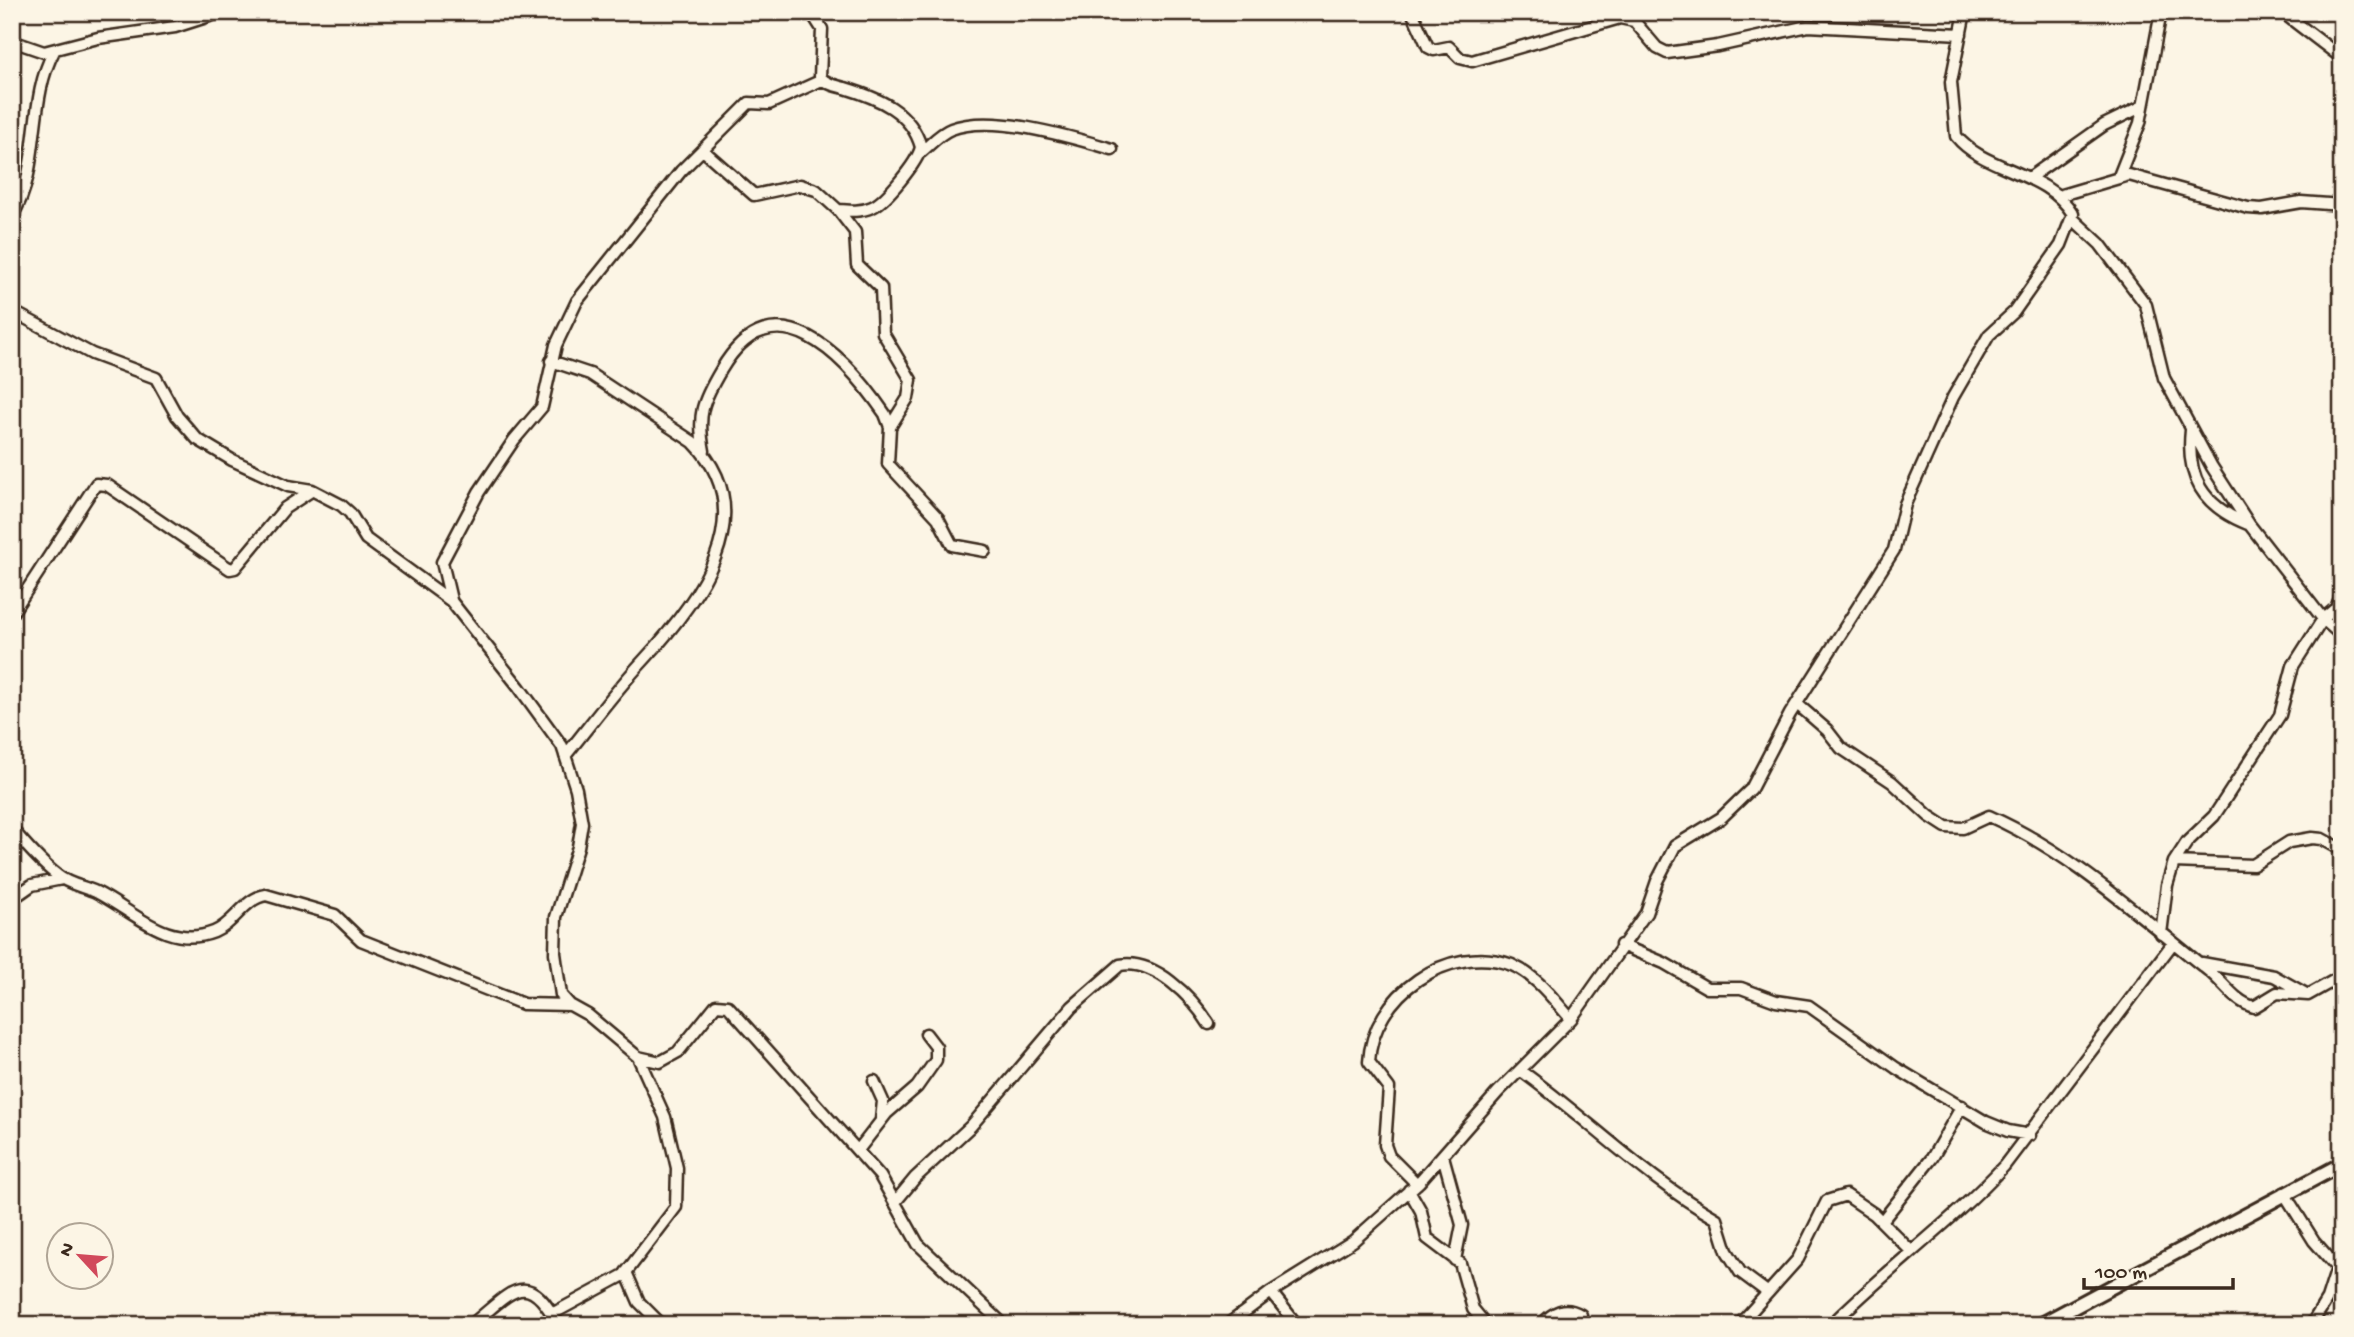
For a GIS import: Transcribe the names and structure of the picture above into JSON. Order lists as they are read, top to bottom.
{
  "scale_bar": "100 m",
  "north": "top left"
}
